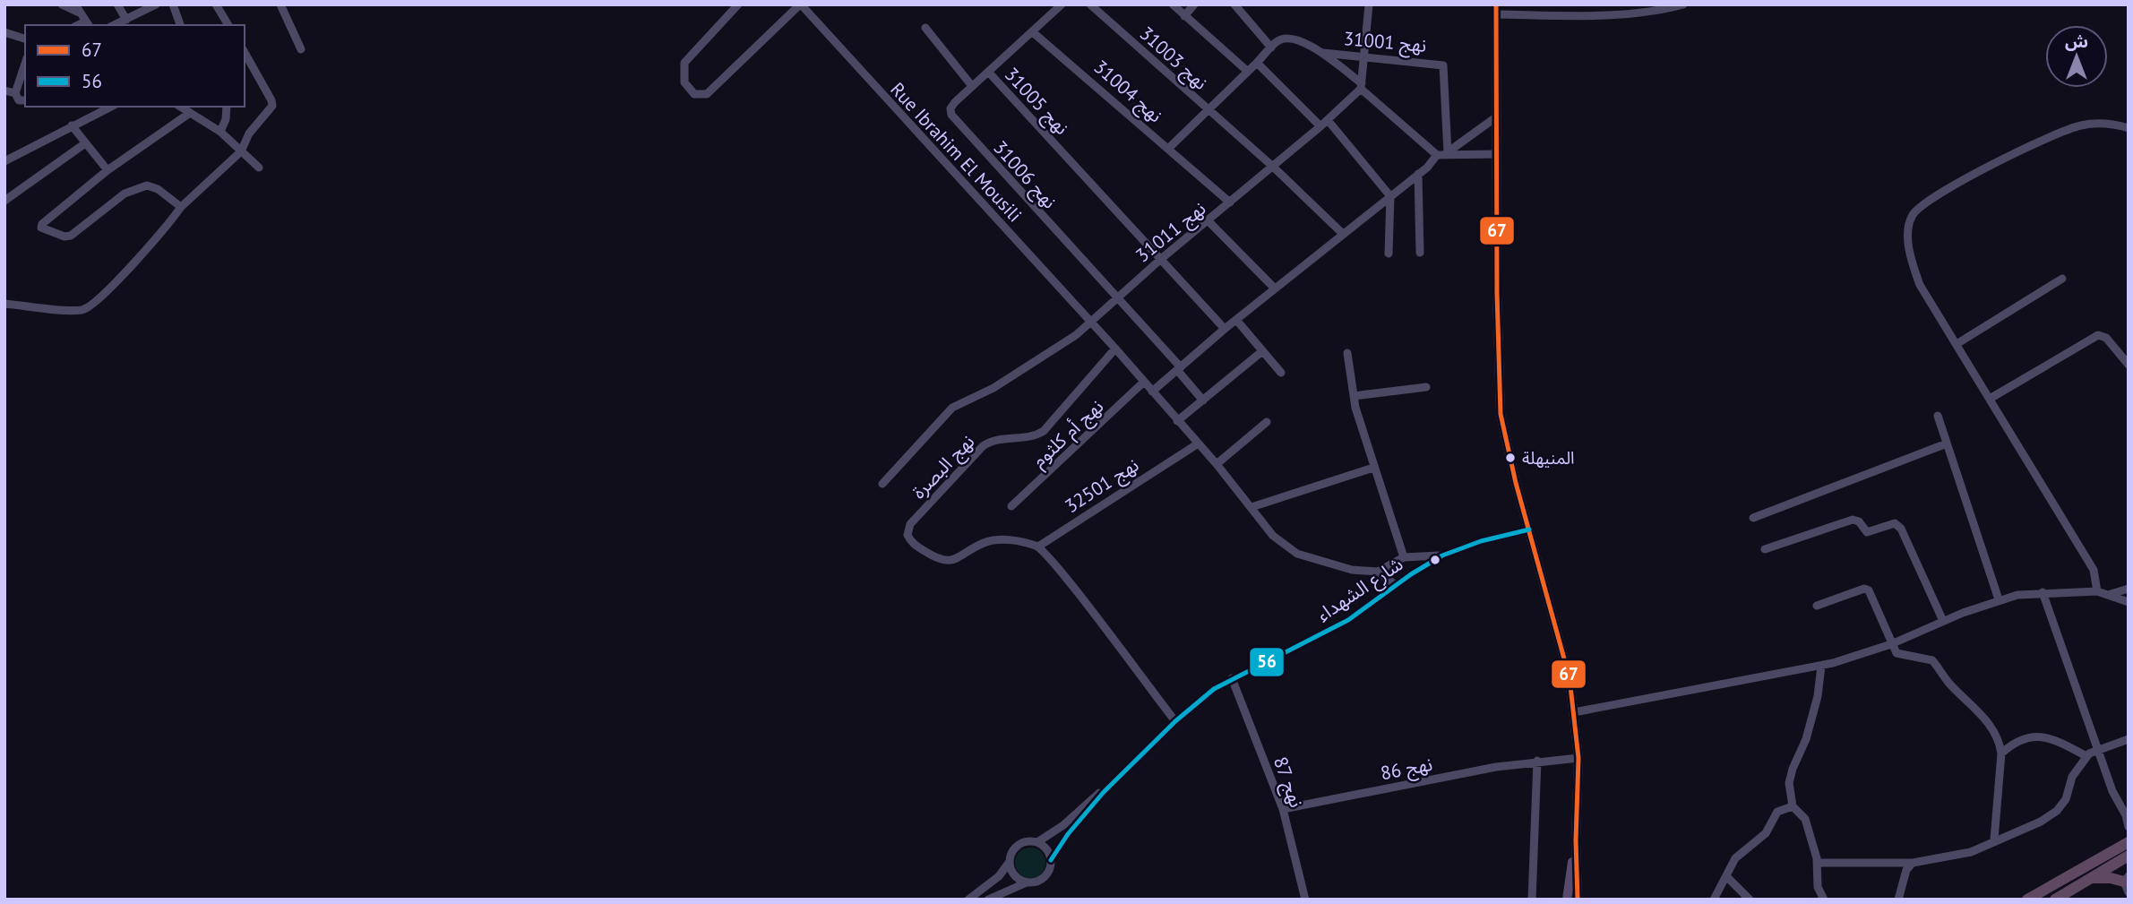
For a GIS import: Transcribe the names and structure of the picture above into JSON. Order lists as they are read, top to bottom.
{
  "streets": {
    "street": [
      "نهج 31001",
      "نهج 31003",
      "نهج 31004",
      "نهج 31005",
      "Rue Ibrahim El Mousili",
      "نهج 31006",
      "نهج 31011",
      "نهج أم كلثوم",
      "نهج البصرة",
      "نهج 32501",
      "شارع الشهداء",
      "نهج 86",
      "نهج 87"
    ]
  },
  "crossings": [
    ["نهج 31003", "نهج 31011"],
    ["نهج 31004", "نهج 31005"],
    ["نهج 31004", "نهج 31011"],
    ["نهج 31005", "نهج 31006"],
    ["نهج 31005", "نهج 31011"],
    ["Rue Ibrahim El Mousili", "نهج 31011"],
    ["Rue Ibrahim El Mousili", "نهج أم كلثوم"],
    ["Rue Ibrahim El Mousili", "نهج البصرة"],
    ["Rue Ibrahim El Mousili", "نهج 32501"],
    ["نهج 31006", "نهج 31011"],
    ["نهج البصرة", "نهج 32501"],
    ["شارع الشهداء", "نهج 87"],
    ["نهج 86", "نهج 87"]
  ],
  "places": ["المنيهلة"],
  "lines": ["transit line 67", "transit line 56"],
  "legend": ["67", "56"],
  "north": "top"
}
